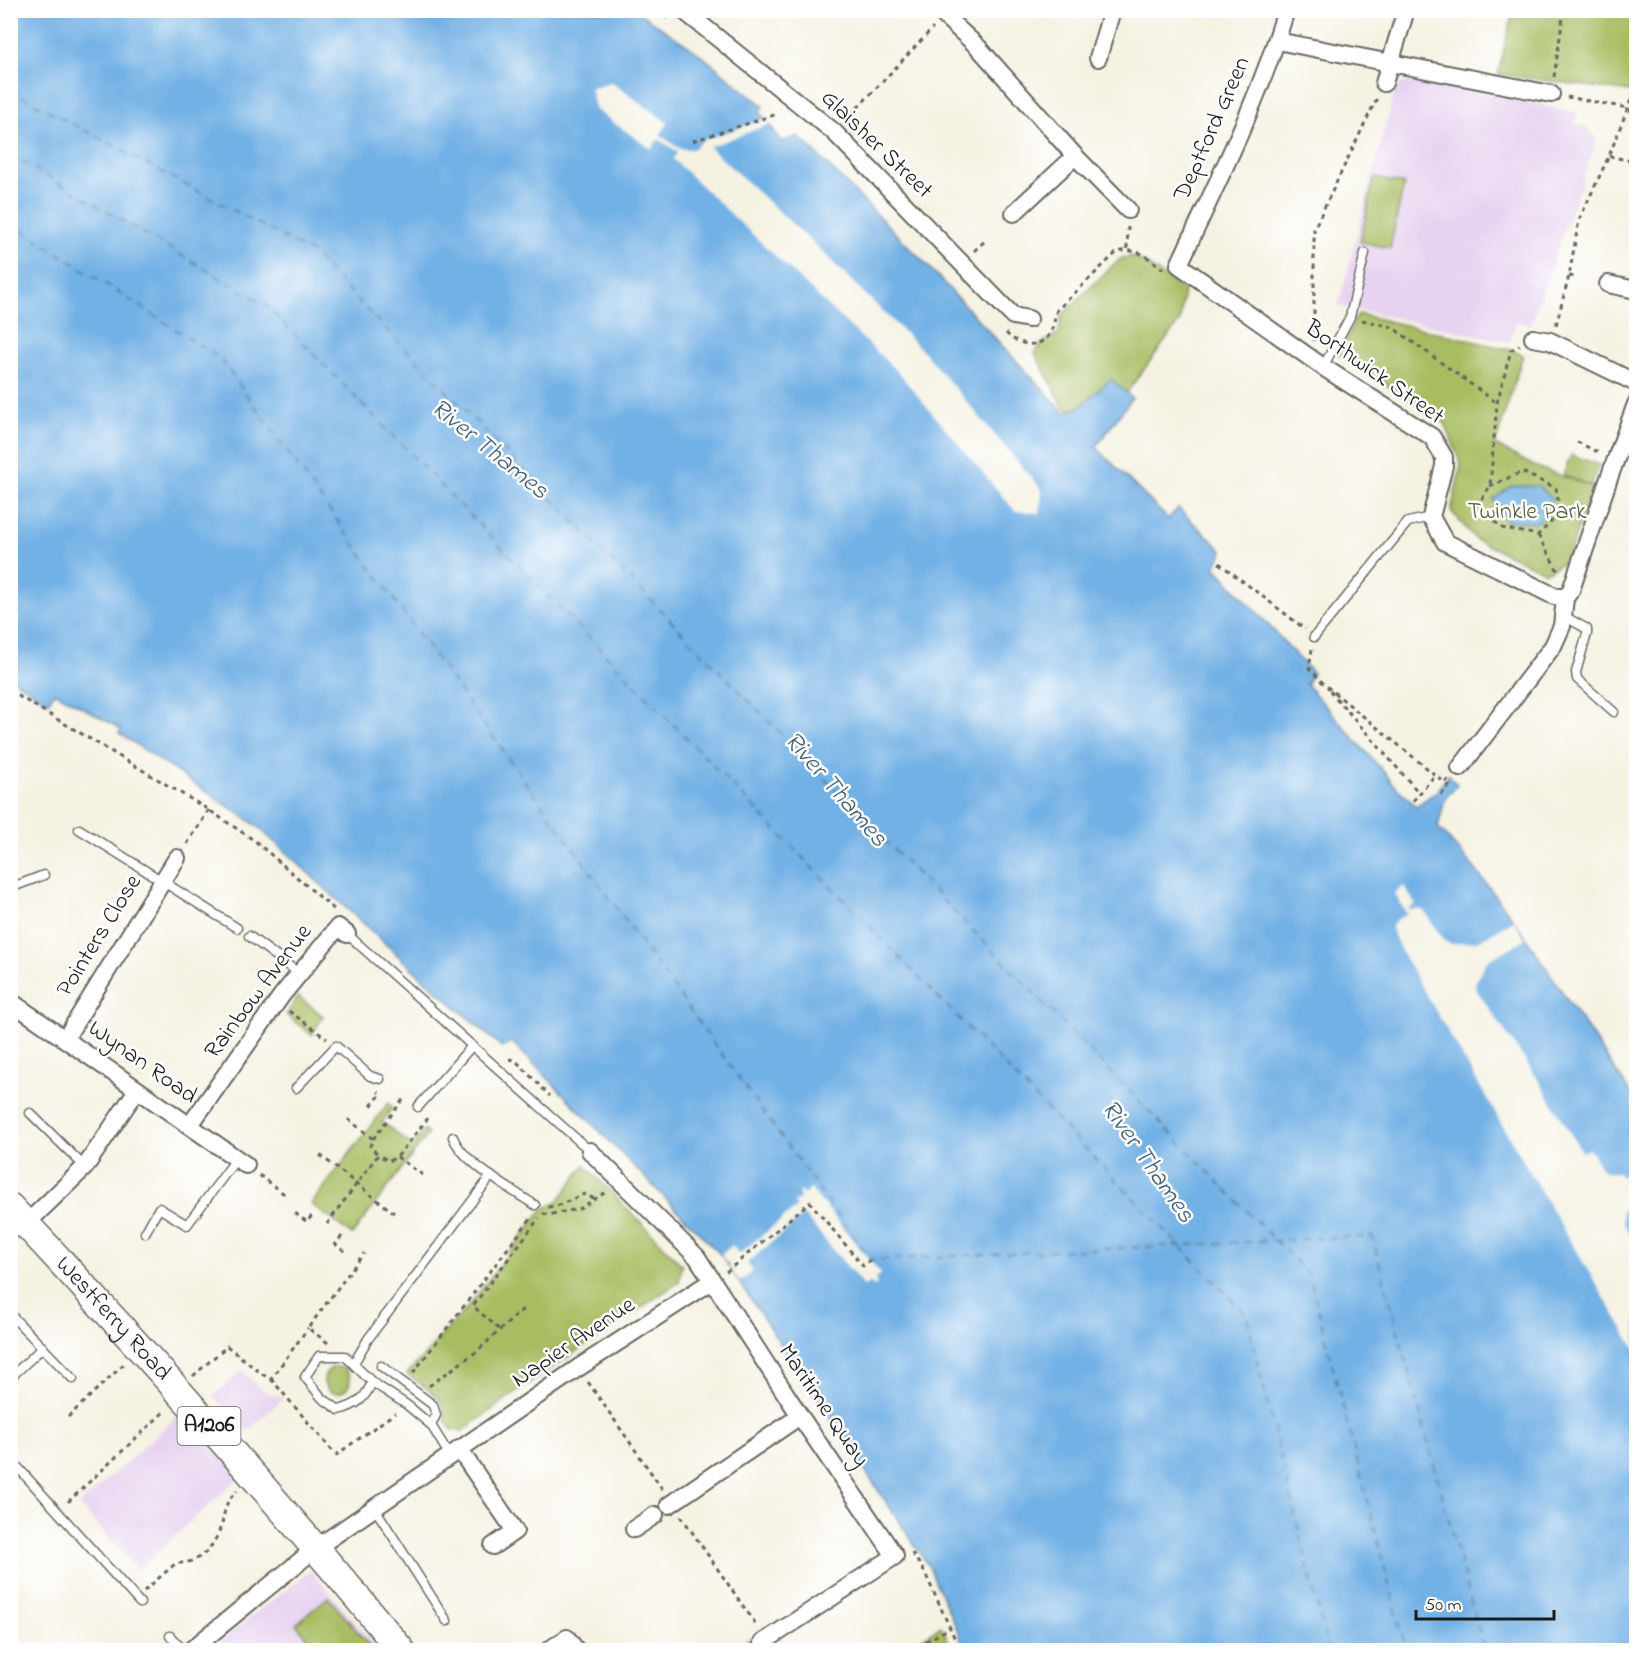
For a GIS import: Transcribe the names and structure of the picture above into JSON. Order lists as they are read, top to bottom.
{
  "streets": {
    "main road": ["Westferry Road", "A1206"],
    "street": [
      "Deptford Green",
      "Glaisher Street",
      "Borthwick Street",
      "Pointers Close",
      "Rainbow Avenue",
      "Wynan Road",
      "Napier Avenue",
      "Maritime Quay"
    ]
  },
  "crossings": [
    ["Deptford Green", "Borthwick Street"],
    ["Pointers Close", "Wynan Road"],
    ["Rainbow Avenue", "Wynan Road"],
    ["Westferry Road", "Napier Avenue"],
    ["Napier Avenue", "Maritime Quay"]
  ],
  "water": ["River Thames"],
  "parks": ["Twinkle Park"],
  "scale_bar": "50 m"
}
